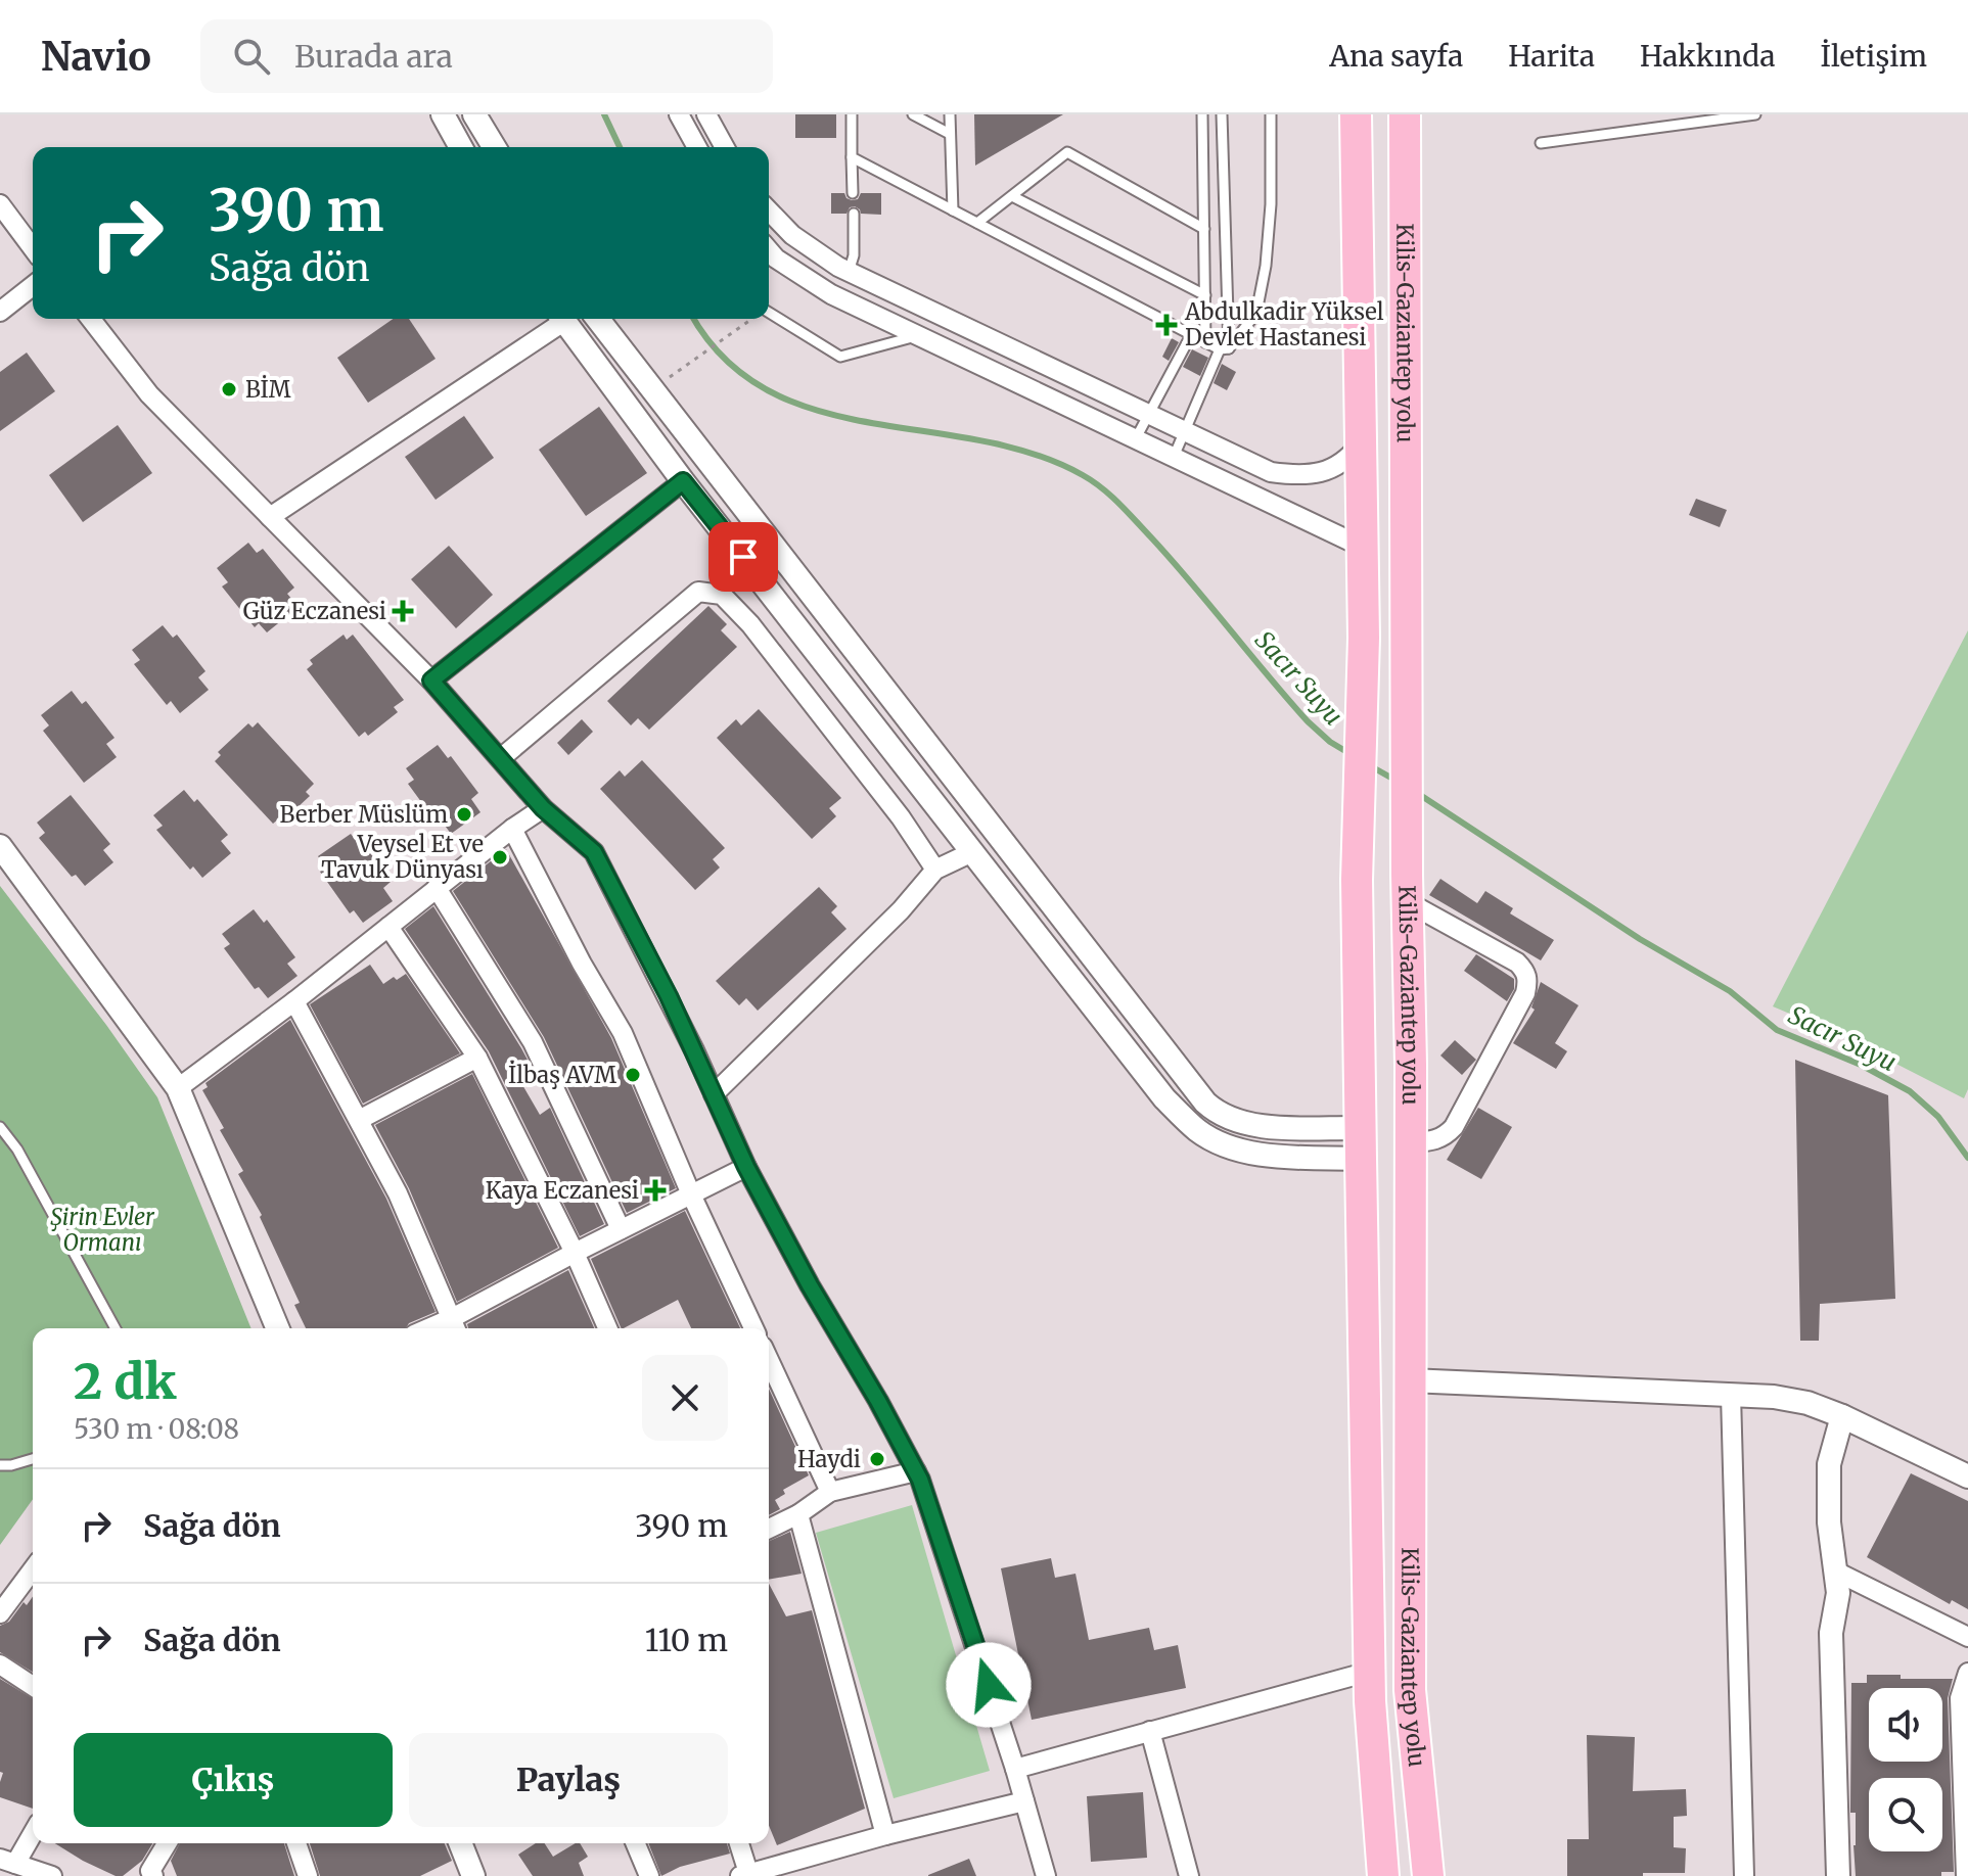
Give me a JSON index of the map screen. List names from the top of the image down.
{
  "streets": {
    "highway": ["Kilis-Gaziantep yolu"]
  },
  "water": ["Sacır Suyu"],
  "parks": ["Şirin Evler Ormanı"],
  "places": {
    "health": ["Abdulkadir Yüksel Devlet Hastanesi", "Güz Eczanesi", "Kaya Eczanesi"],
    "other": [
      "BİM",
      "Berber Müslüm",
      "Veysel Et ve Tavuk Dünyası",
      "İlbaş AVM",
      "Haydi"
    ]
  },
  "page": {
    "header": "Navio",
    "search": "Burada ara",
    "nav": [
      "Ana sayfa",
      "Harita",
      "Hakkında",
      "İletişim"
    ],
    "turn": ["390 m", "Sağa dön"],
    "heading": ["2 dk", "530 m · 08:08"],
    "list": [
      {
        "name": "Sağa dön",
        "value": "390 m"
      },
      {
        "name": "Sağa dön",
        "value": "110 m"
      }
    ],
    "buttons": ["Çıkış", "Paylaş"]
  }
}
